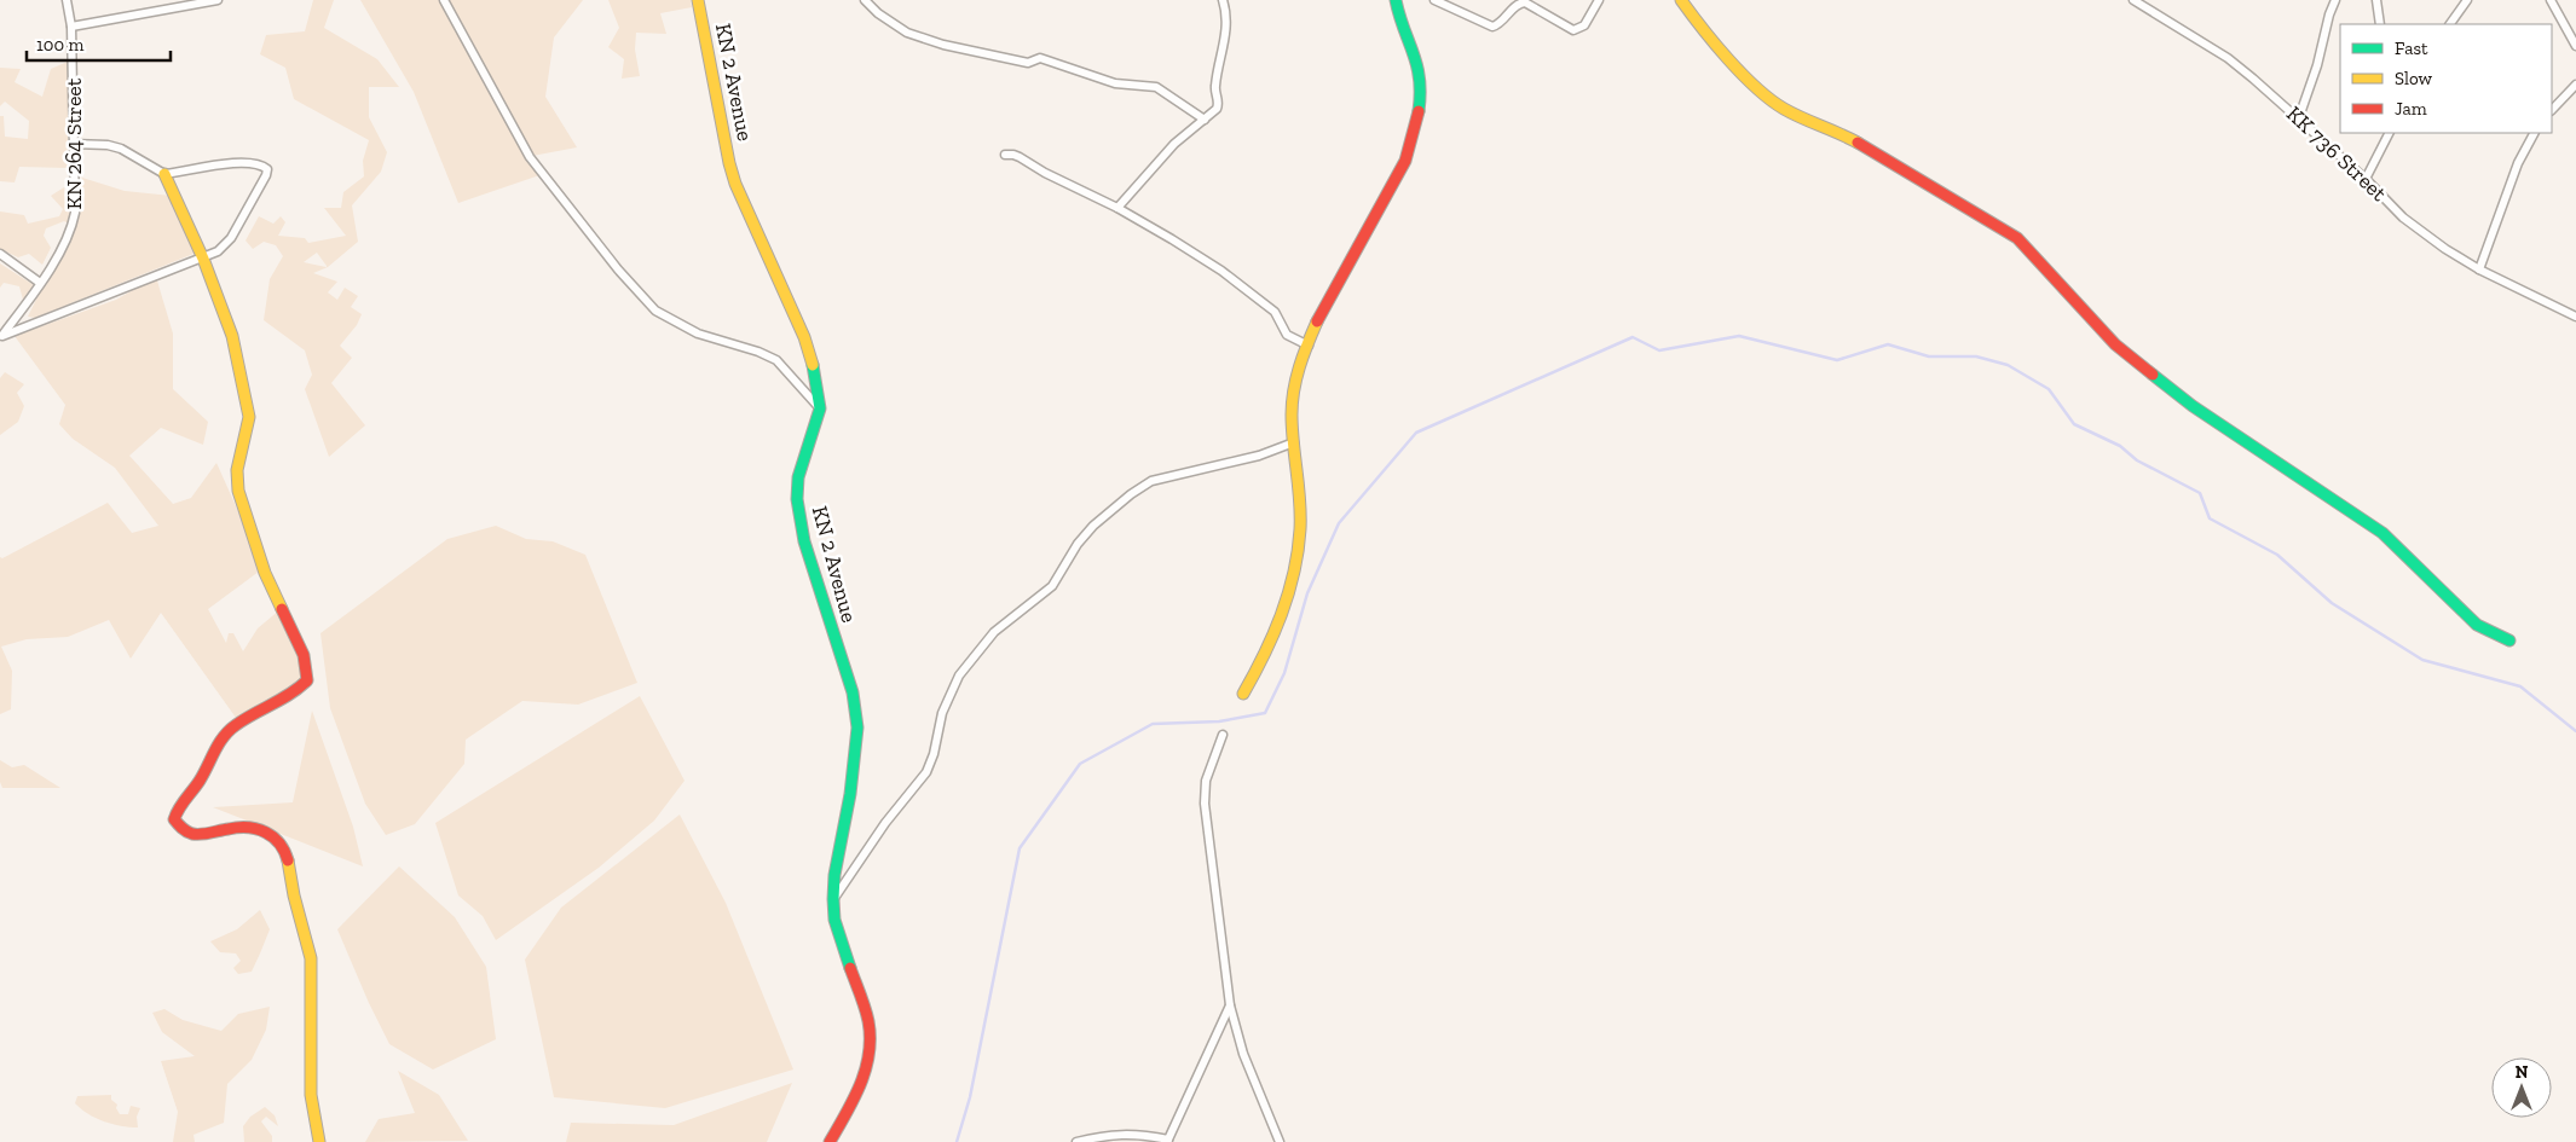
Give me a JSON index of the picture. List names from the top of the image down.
{
  "streets": {
    "street": ["KN 2 Avenue", "KN 264 Street", "KK 736 Street"]
  },
  "legend": ["Fast", "Slow", "Jam"],
  "scale_bar": "100 m",
  "north": "top"
}
